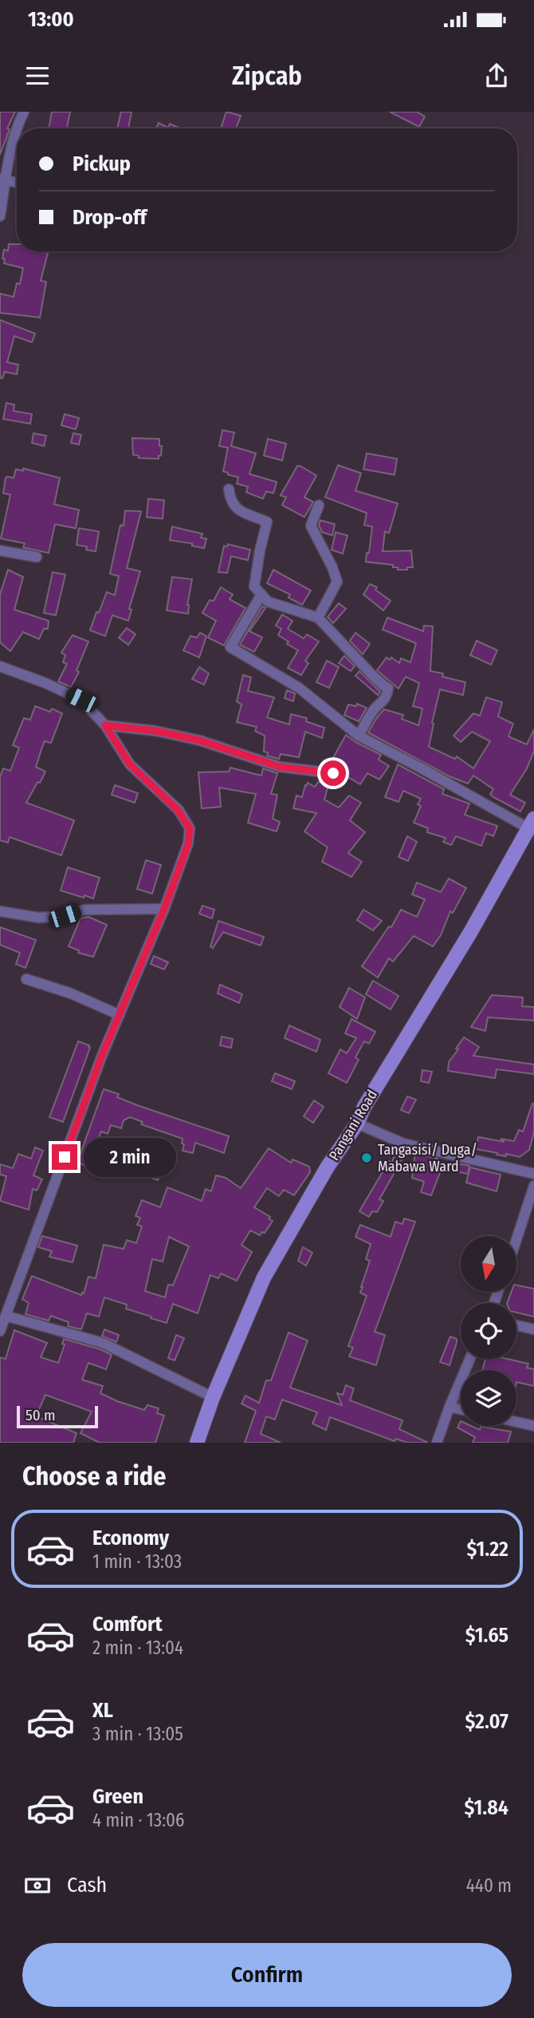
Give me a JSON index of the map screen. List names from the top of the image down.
{
  "streets": {
    "main road": ["Pangani Road"]
  },
  "places": ["Tangasisi/ Duga/ Mabawa Ward"],
  "scale_bar": "50 m",
  "north": "bottom",
  "page": {
    "status": "13:00",
    "header": "Zipcab",
    "banner": ["Pickup", "Drop-off"],
    "bubble": "2 min",
    "scale": "50 m",
    "heading": "Choose a ride",
    "list": [
      {
        "name": "Economy",
        "note": "1 min · 13:03",
        "value": "$1.22"
      },
      {
        "name": "Comfort",
        "note": "2 min · 13:04",
        "value": "$1.65"
      },
      {
        "name": "XL",
        "note": "3 min · 13:05",
        "value": "$2.07"
      },
      {
        "name": "Green",
        "note": "4 min · 13:06",
        "value": "$1.84"
      }
    ],
    "pay": ["Cash", "440 m"],
    "buttons": "Confirm"
  }
}
